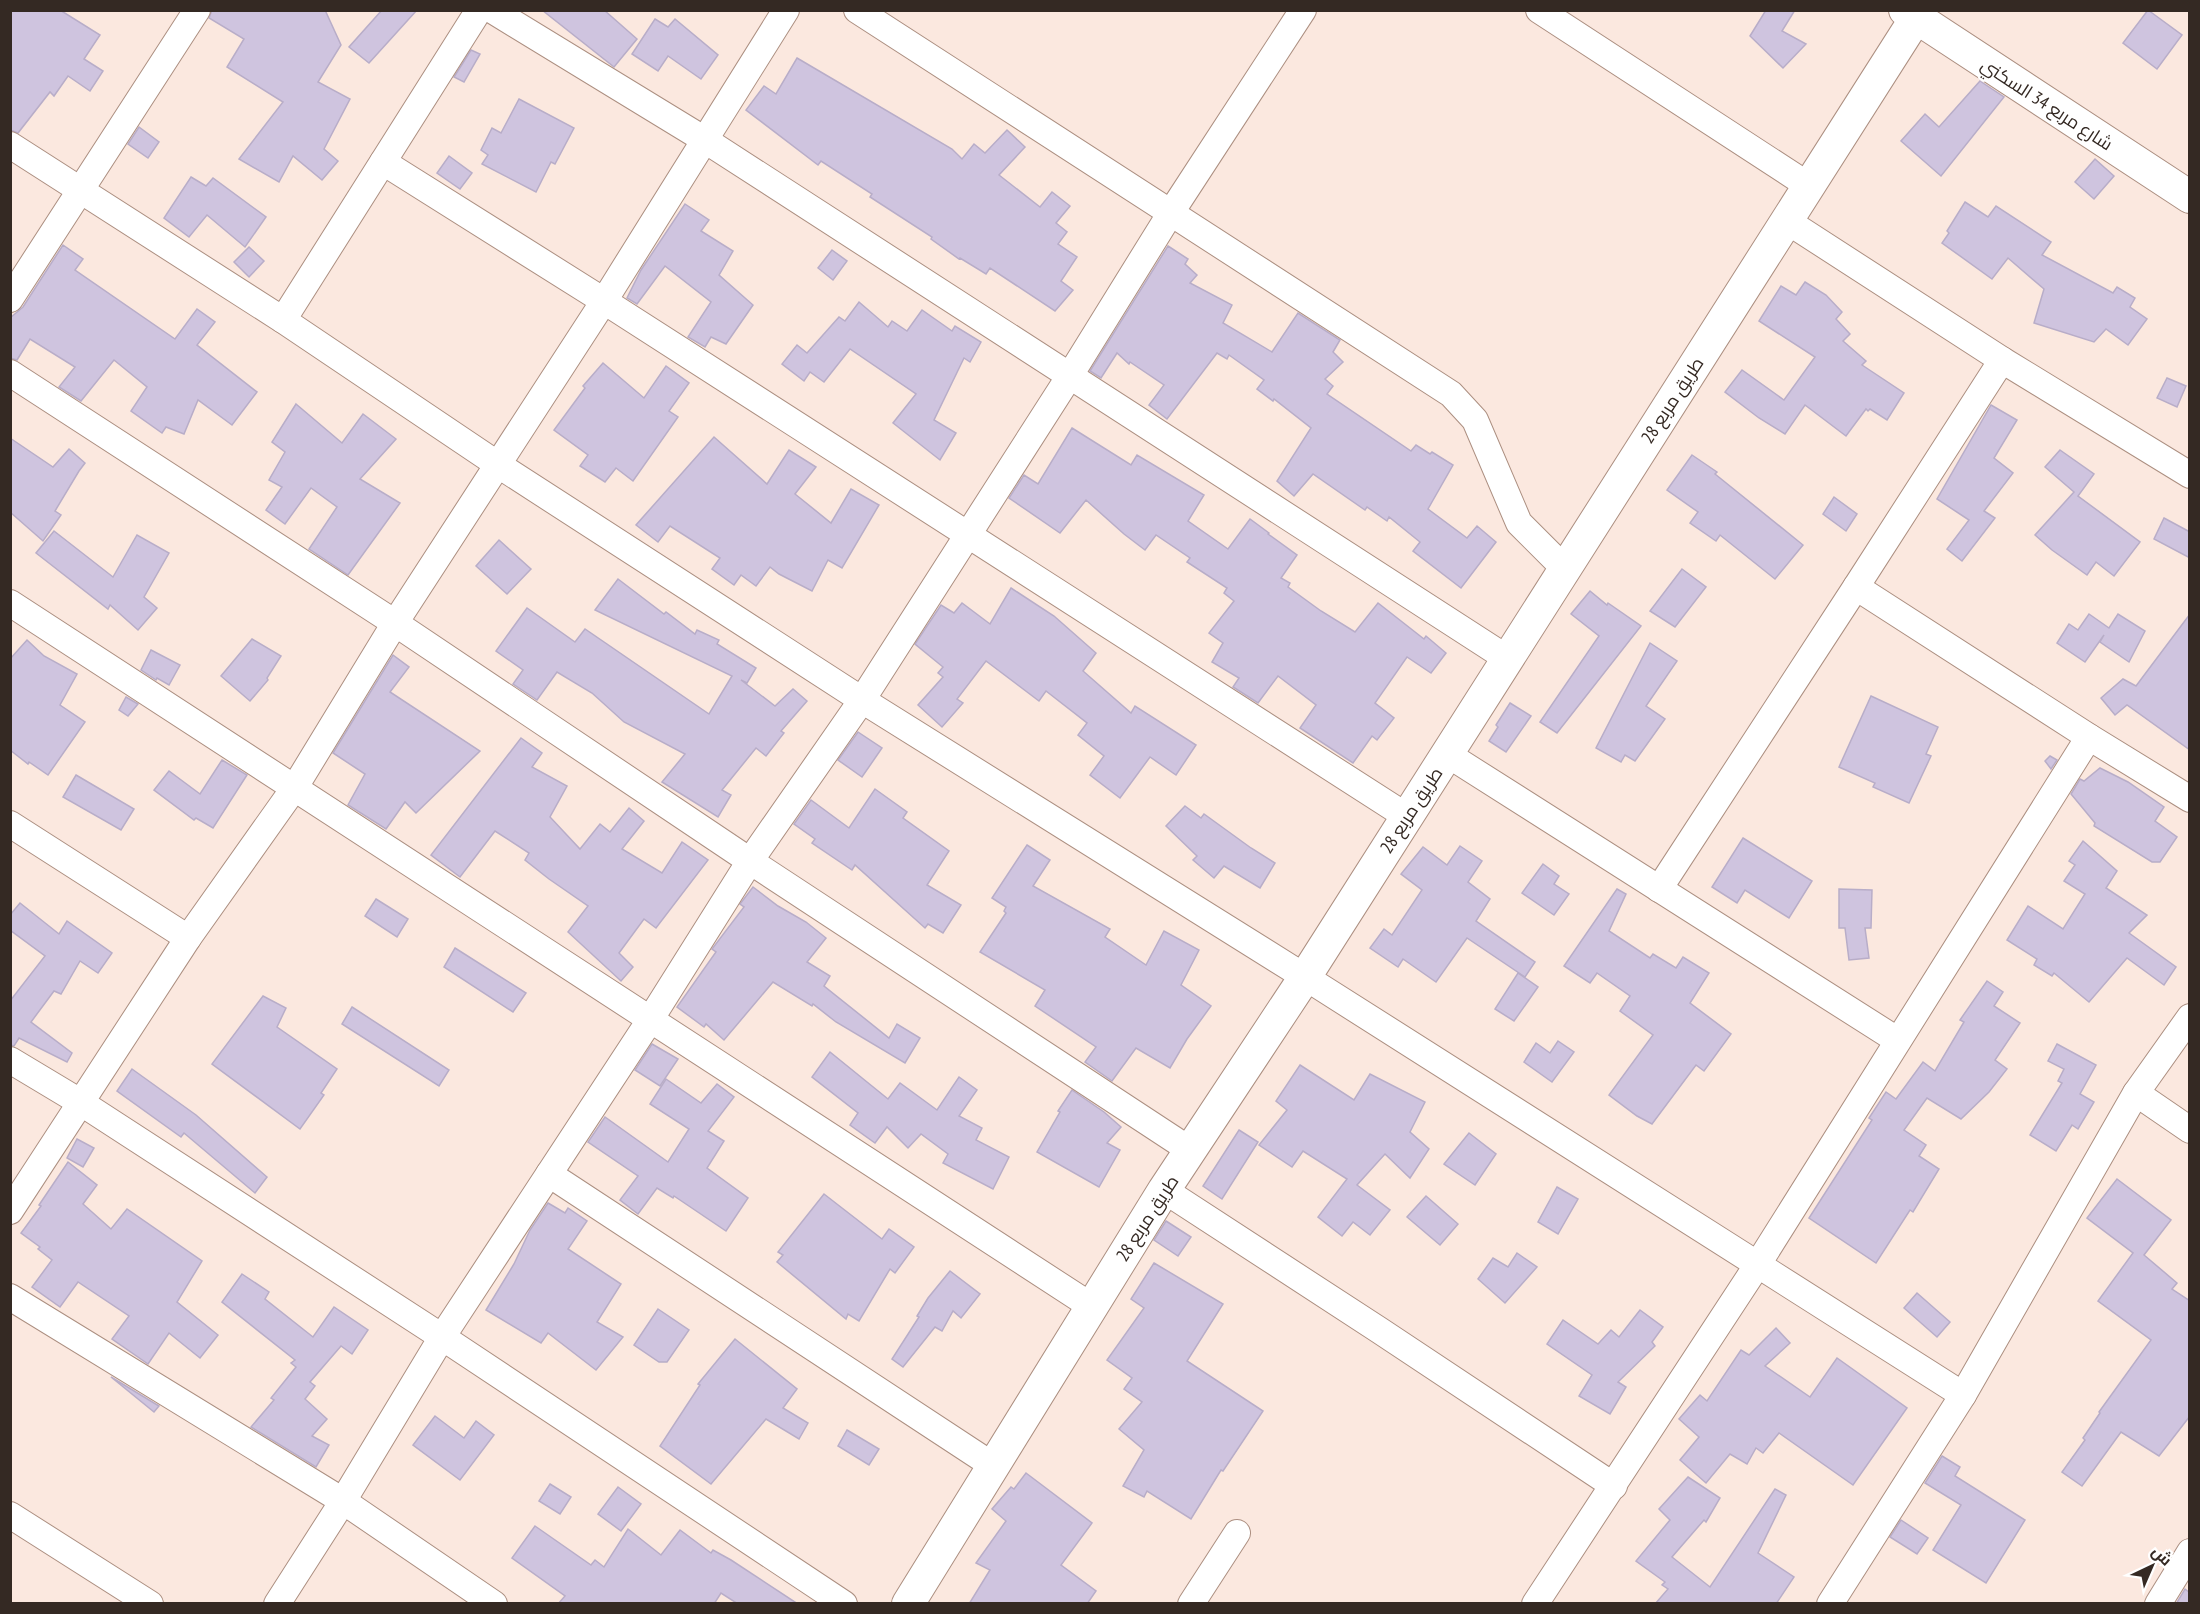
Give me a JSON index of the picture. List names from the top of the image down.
{
  "streets": {
    "street": ["شارع مربع 34 السكني", "طريق مربع 28"]
  },
  "crossings": [
    ["شارع مربع 34 السكني", "طريق مربع 28"]
  ],
  "north": "top right"
}
